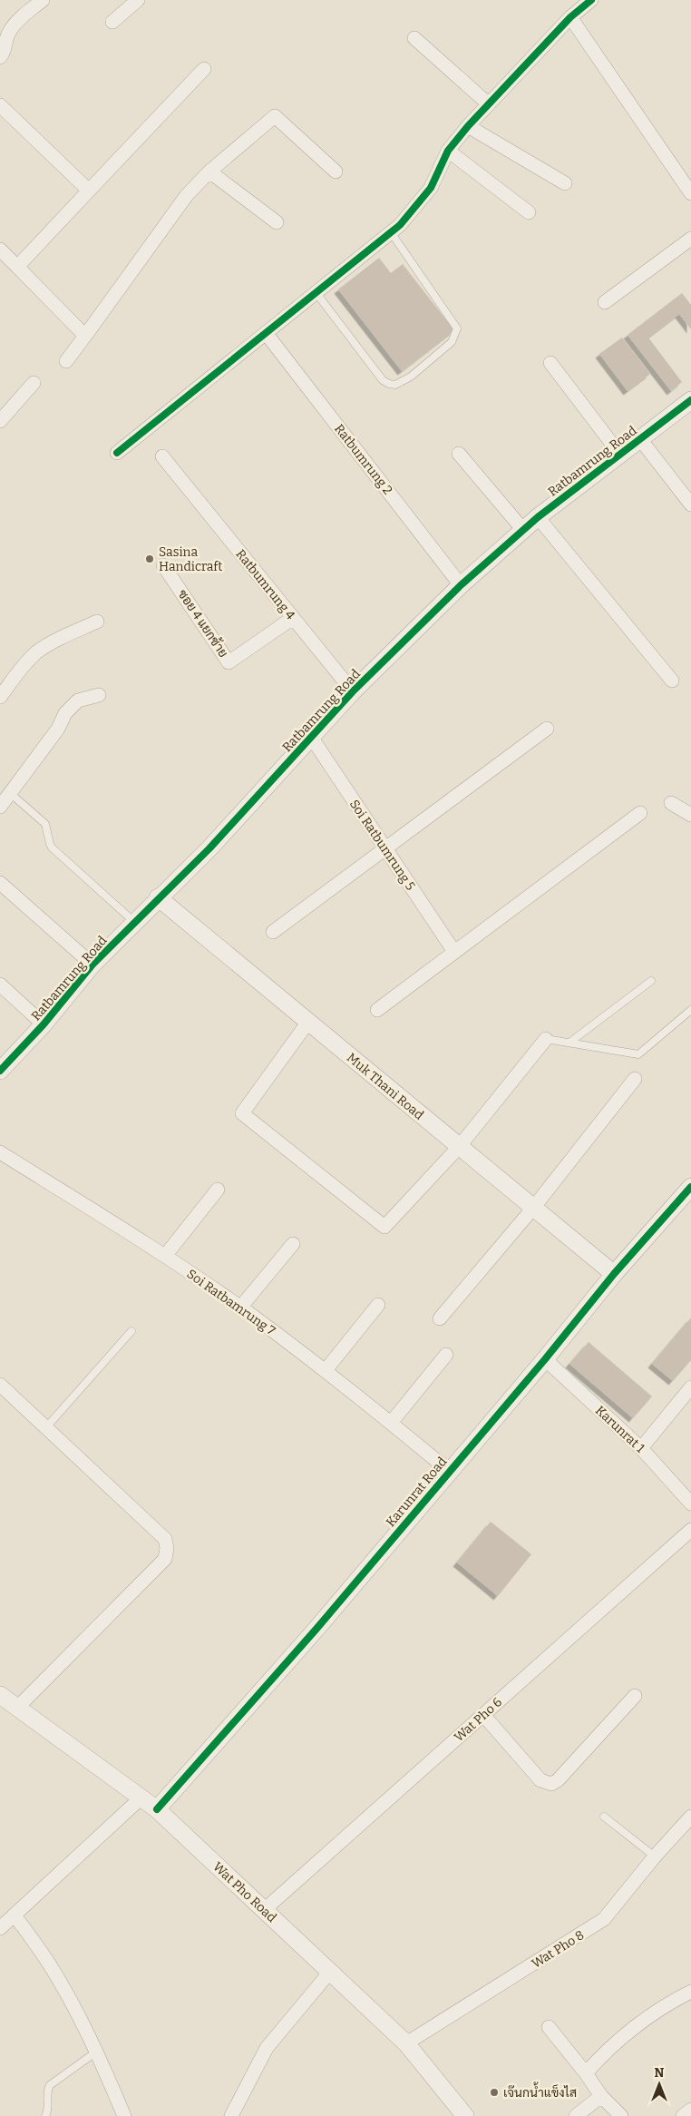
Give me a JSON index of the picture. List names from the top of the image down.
{
  "streets": {
    "street": [
      "Ratbumrung 2",
      "Ratbamrung Road",
      "Ratbumrung 4",
      "ซอย 4 แยกซ้าย",
      "Soi Ratbumrung 5",
      "Muk Thani Road",
      "Soi Ratbamrung 7",
      "Karunrat 1",
      "Karunrat Road",
      "Wat Pho 6",
      "Wat Pho Road",
      "Wat Pho 8"
    ]
  },
  "crossings": [
    ["Ratbumrung 2", "Ratbamrung Road"],
    ["Ratbamrung Road", "Ratbumrung 4"],
    ["Ratbamrung Road", "Soi Ratbumrung 5"],
    ["Ratbamrung Road", "Muk Thani Road"],
    ["Ratbumrung 4", "ซอย 4 แยกซ้าย"],
    ["Muk Thani Road", "Karunrat Road"],
    ["Soi Ratbamrung 7", "Karunrat Road"],
    ["Karunrat 1", "Karunrat Road"],
    ["Karunrat Road", "Wat Pho Road"],
    ["Wat Pho 6", "Wat Pho Road"],
    ["Wat Pho Road", "Wat Pho 8"]
  ],
  "places": ["Sasina Handicraft", "เจ๊นกน้ำแข็งไส"],
  "north": "top"
}
